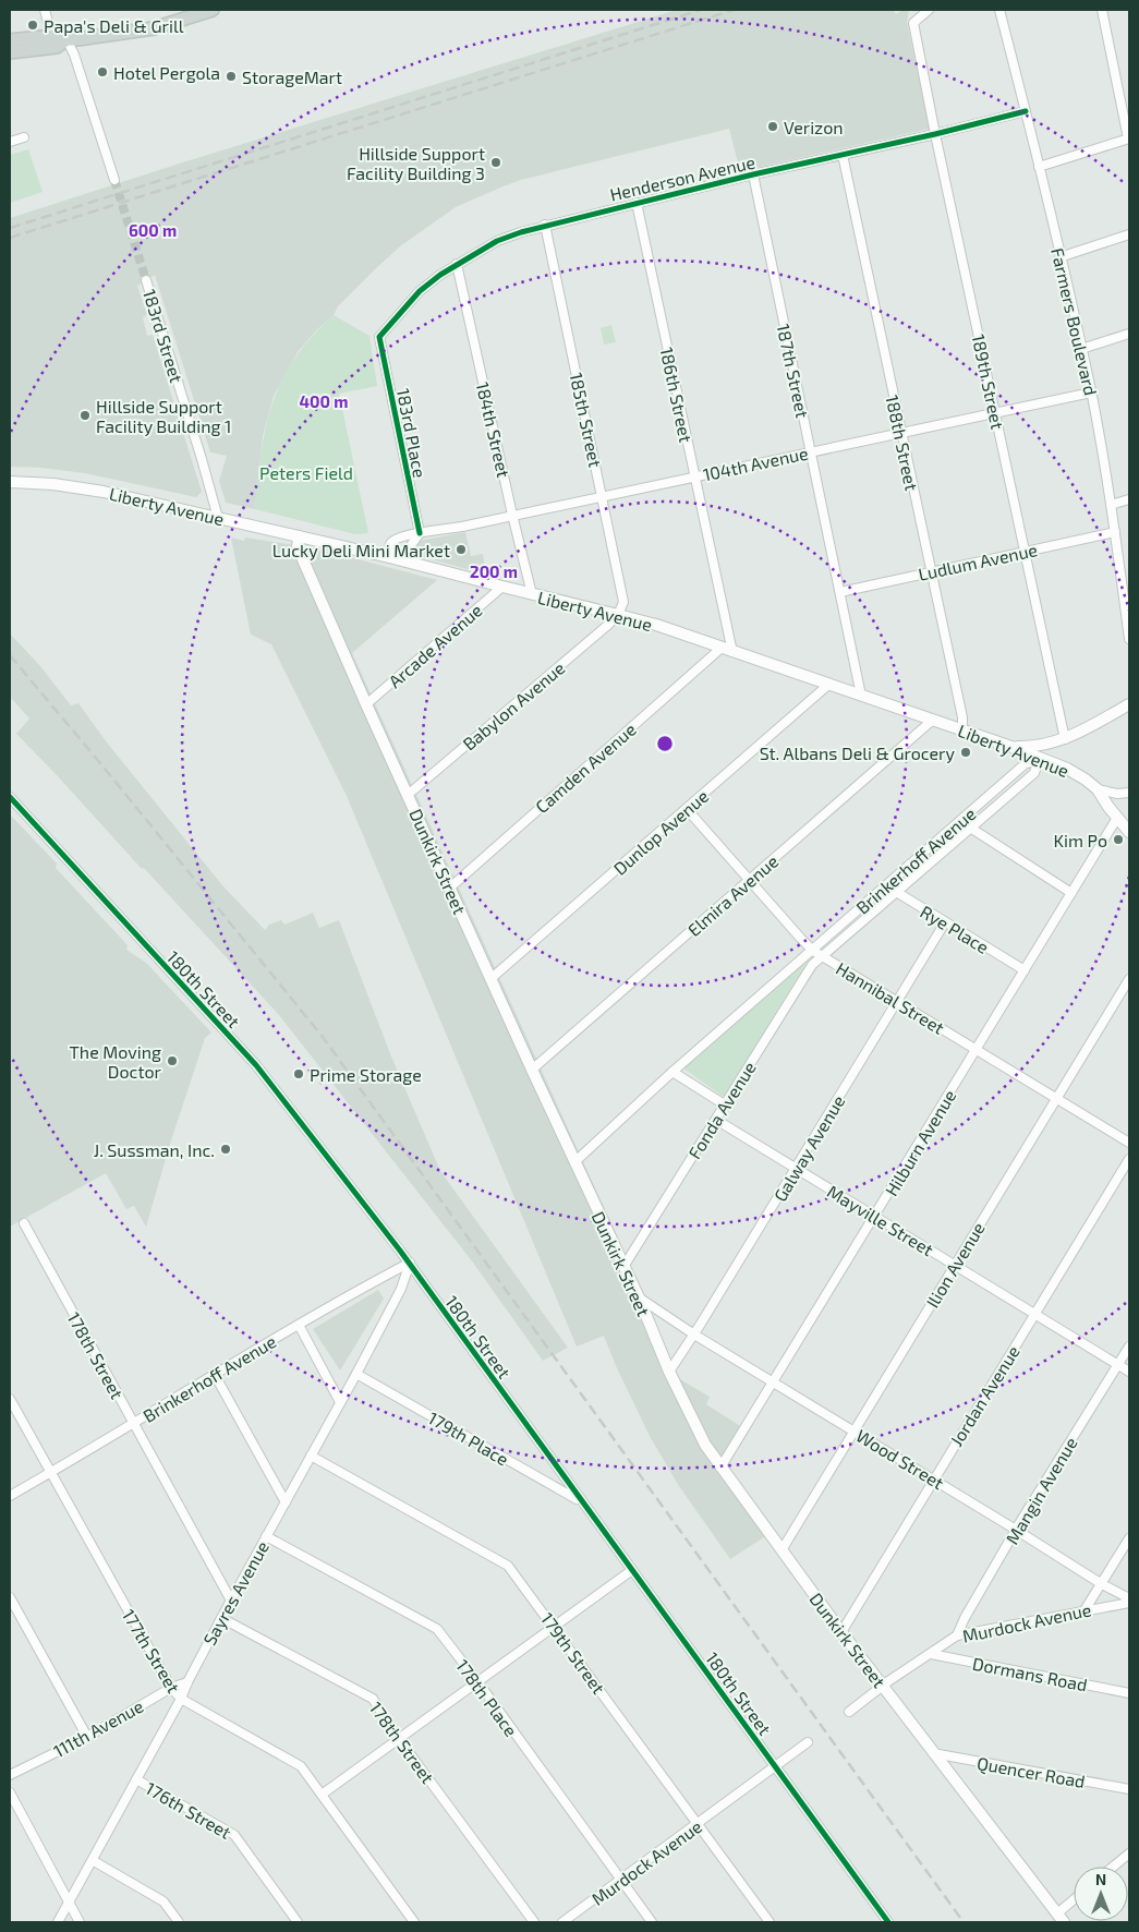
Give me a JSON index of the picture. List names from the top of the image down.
{
  "streets": {
    "main road": ["Liberty Avenue", "Dunkirk Street"],
    "street": [
      "Henderson Avenue",
      "Farmers Boulevard",
      "183rd Street",
      "187th Street",
      "189th Street",
      "186th Street",
      "185th Street",
      "184th Street",
      "183rd Place",
      "188th Street",
      "104th Avenue",
      "Ludlum Avenue",
      "Arcade Avenue",
      "Babylon Avenue",
      "Camden Avenue",
      "Dunlop Avenue",
      "Brinkerhoff Avenue",
      "Elmira Avenue",
      "Rye Place",
      "180th Street",
      "Hannibal Street",
      "Fonda Avenue",
      "Hilburn Avenue",
      "Galway Avenue",
      "Mayville Street",
      "Ilion Avenue",
      "178th Street",
      "Jordan Avenue",
      "179th Place",
      "Wood Street",
      "Mangin Avenue",
      "Sayres Avenue",
      "Murdock Avenue",
      "177th Street",
      "179th Street",
      "Dormans Road",
      "178th Place",
      "111th Avenue",
      "Quencer Road",
      "176th Street"
    ]
  },
  "crossings": [
    ["Henderson Avenue", "Farmers Boulevard"],
    ["Henderson Avenue", "187th Street"],
    ["Henderson Avenue", "189th Street"],
    ["Henderson Avenue", "186th Street"],
    ["Henderson Avenue", "185th Street"],
    ["Henderson Avenue", "184th Street"],
    ["Henderson Avenue", "183rd Place"],
    ["Henderson Avenue", "188th Street"],
    ["Farmers Boulevard", "104th Avenue"],
    ["Farmers Boulevard", "Ludlum Avenue"],
    ["183rd Street", "Liberty Avenue"],
    ["187th Street", "104th Avenue"],
    ["187th Street", "Liberty Avenue"],
    ["187th Street", "Ludlum Avenue"],
    ["189th Street", "104th Avenue"],
    ["189th Street", "Ludlum Avenue"],
    ["186th Street", "104th Avenue"],
    ["186th Street", "Liberty Avenue"],
    ["186th Street", "Camden Avenue"],
    ["185th Street", "104th Avenue"],
    ["185th Street", "Liberty Avenue"],
    ["185th Street", "Babylon Avenue"],
    ["184th Street", "104th Avenue"],
    ["184th Street", "Liberty Avenue"],
    ["183rd Place", "104th Avenue"],
    ["188th Street", "104th Avenue"],
    ["188th Street", "Liberty Avenue"],
    ["188th Street", "Ludlum Avenue"],
    ["104th Avenue", "Liberty Avenue"],
    ["Liberty Avenue", "Arcade Avenue"],
    ["Liberty Avenue", "Babylon Avenue"],
    ["Liberty Avenue", "Camden Avenue"],
    ["Liberty Avenue", "Dunlop Avenue"],
    ["Liberty Avenue", "Brinkerhoff Avenue"],
    ["Liberty Avenue", "Dunkirk Street"],
    ["Liberty Avenue", "Elmira Avenue"],
    ["Liberty Avenue", "Hilburn Avenue"],
    ["Arcade Avenue", "Dunkirk Street"],
    ["Babylon Avenue", "Dunkirk Street"],
    ["Camden Avenue", "Dunkirk Street"],
    ["Dunlop Avenue", "Dunkirk Street"],
    ["Dunlop Avenue", "Hannibal Street"],
    ["Brinkerhoff Avenue", "Dunkirk Street"],
    ["Brinkerhoff Avenue", "Rye Place"],
    ["Brinkerhoff Avenue", "180th Street"],
    ["Brinkerhoff Avenue", "Hannibal Street"],
    ["Brinkerhoff Avenue", "Fonda Avenue"],
    ["Brinkerhoff Avenue", "178th Street"],
    ["Brinkerhoff Avenue", "Sayres Avenue"],
    ["Brinkerhoff Avenue", "177th Street"],
    ["Dunkirk Street", "Elmira Avenue"],
    ["Dunkirk Street", "Fonda Avenue"],
    ["Dunkirk Street", "Hilburn Avenue"],
    ["Dunkirk Street", "Galway Avenue"],
    ["Dunkirk Street", "Ilion Avenue"],
    ["Dunkirk Street", "Jordan Avenue"],
    ["Dunkirk Street", "Wood Street"],
    ["Dunkirk Street", "Murdock Avenue"],
    ["Dunkirk Street", "Quencer Road"],
    ["Elmira Avenue", "Hannibal Street"],
    ["Rye Place", "Hilburn Avenue"],
    ["Rye Place", "Galway Avenue"],
    ["180th Street", "179th Place"],
    ["180th Street", "Sayres Avenue"],
    ["180th Street", "Murdock Avenue"],
    ["Hannibal Street", "Fonda Avenue"],
    ["Hannibal Street", "Hilburn Avenue"],
    ["Hannibal Street", "Galway Avenue"],
    ["Hannibal Street", "Ilion Avenue"],
    ["Fonda Avenue", "Mayville Street"],
    ["Hilburn Avenue", "Mayville Street"],
    ["Hilburn Avenue", "Wood Street"],
    ["Galway Avenue", "Mayville Street"],
    ["Galway Avenue", "Wood Street"],
    ["Mayville Street", "Ilion Avenue"],
    ["Mayville Street", "Jordan Avenue"],
    ["Mayville Street", "Mangin Avenue"],
    ["Ilion Avenue", "Wood Street"],
    ["178th Street", "Sayres Avenue"],
    ["Jordan Avenue", "Wood Street"],
    ["179th Place", "Sayres Avenue"],
    ["Wood Street", "Mangin Avenue"],
    ["Mangin Avenue", "Murdock Avenue"],
    ["Sayres Avenue", "177th Street"],
    ["Sayres Avenue", "179th Street"],
    ["Sayres Avenue", "178th Place"],
    ["Sayres Avenue", "111th Avenue"],
    ["Sayres Avenue", "176th Street"],
    ["Murdock Avenue", "179th Street"],
    ["Murdock Avenue", "Dormans Road"],
    ["Murdock Avenue", "178th Place"],
    ["177th Street", "111th Avenue"]
  ],
  "parks": ["Peters Field"],
  "places": [
    "Papa's Deli & Grill",
    "Hotel Pergola",
    "StorageMart",
    "Verizon",
    "Hillside Support Facility Building 3",
    "Hillside Support Facility Building 1",
    "Lucky Deli Mini Market",
    "St. Albans Deli & Grocery",
    "Kim Po",
    "The Moving Doctor",
    "Prime Storage",
    "J. Sussman, Inc."
  ],
  "north": "top",
  "rings": ["600 m", "400 m", "200 m"]
}
